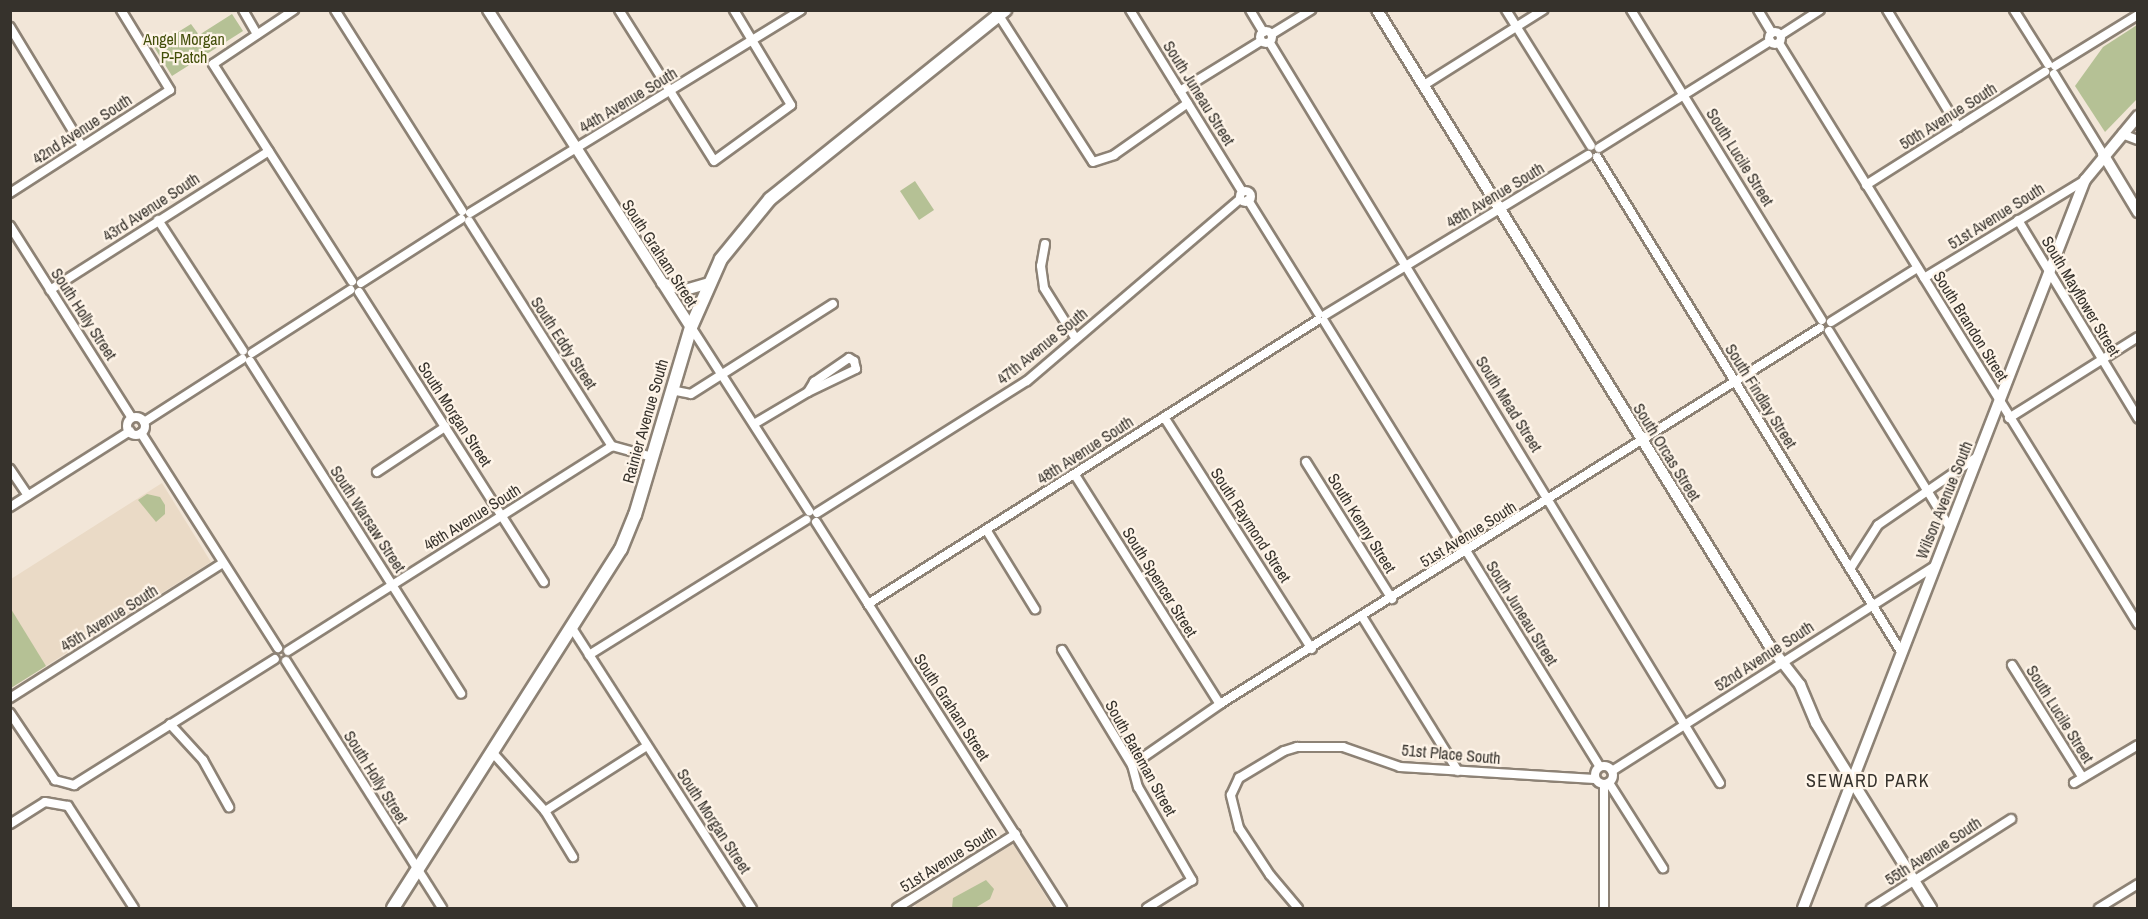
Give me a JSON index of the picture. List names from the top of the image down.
{
  "streets": {
    "main road": ["Rainier Avenue South"],
    "street": [
      "South Juneau Street",
      "44th Avenue South",
      "50th Avenue South",
      "42nd Avenue South",
      "South Lucile Street",
      "48th Avenue South",
      "43rd Avenue South",
      "51st Avenue South",
      "South Graham Street",
      "South Mayflower Street",
      "South Holly Street",
      "South Brandon Street",
      "South Eddy Street",
      "47th Avenue South",
      "South Findlay Street",
      "South Mead Street",
      "South Morgan Street",
      "South Orcas Street",
      "Wilson Avenue South",
      "46th Avenue South",
      "South Warsaw Street",
      "South Kenny Street",
      "South Raymond Street",
      "South Spencer Street",
      "45th Avenue South",
      "52nd Avenue South",
      "51st Place South",
      "South Bateman Street",
      "55th Avenue South"
    ]
  },
  "crossings": [
    ["South Juneau Street", "48th Avenue South"],
    ["South Juneau Street", "51st Avenue South"],
    ["South Juneau Street", "47th Avenue South"],
    ["44th Avenue South", "South Graham Street"],
    ["44th Avenue South", "South Eddy Street"],
    ["44th Avenue South", "South Morgan Street"],
    ["44th Avenue South", "South Warsaw Street"],
    ["50th Avenue South", "South Brandon Street"],
    ["South Lucile Street", "48th Avenue South"],
    ["South Lucile Street", "51st Avenue South"],
    ["South Lucile Street", "Wilson Avenue South"],
    ["48th Avenue South", "South Graham Street"],
    ["48th Avenue South", "South Brandon Street"],
    ["48th Avenue South", "South Findlay Street"],
    ["48th Avenue South", "South Mead Street"],
    ["48th Avenue South", "South Orcas Street"],
    ["48th Avenue South", "South Raymond Street"],
    ["48th Avenue South", "South Spencer Street"],
    ["43rd Avenue South", "South Holly Street"],
    ["43rd Avenue South", "South Morgan Street"],
    ["43rd Avenue South", "South Warsaw Street"],
    ["51st Avenue South", "South Graham Street"],
    ["51st Avenue South", "South Mayflower Street"],
    ["51st Avenue South", "South Brandon Street"],
    ["51st Avenue South", "South Findlay Street"],
    ["51st Avenue South", "South Mead Street"],
    ["51st Avenue South", "South Orcas Street"],
    ["51st Avenue South", "Wilson Avenue South"],
    ["51st Avenue South", "South Kenny Street"],
    ["51st Avenue South", "South Raymond Street"],
    ["51st Avenue South", "South Spencer Street"],
    ["51st Avenue South", "South Bateman Street"],
    ["South Graham Street", "47th Avenue South"],
    ["South Graham Street", "Rainier Avenue South"],
    ["South Mayflower Street", "Wilson Avenue South"],
    ["South Holly Street", "Rainier Avenue South"],
    ["South Brandon Street", "Wilson Avenue South"],
    ["South Eddy Street", "46th Avenue South"],
    ["47th Avenue South", "South Morgan Street"],
    ["South Findlay Street", "Wilson Avenue South"],
    ["South Findlay Street", "52nd Avenue South"],
    ["South Mead Street", "52nd Avenue South"],
    ["South Morgan Street", "Rainier Avenue South"],
    ["South Morgan Street", "46th Avenue South"],
    ["South Orcas Street", "Wilson Avenue South"],
    ["South Orcas Street", "52nd Avenue South"],
    ["South Orcas Street", "55th Avenue South"],
    ["Wilson Avenue South", "52nd Avenue South"],
    ["46th Avenue South", "South Warsaw Street"]
  ],
  "districts": ["SEWARD PARK"],
  "parks": ["Angel Morgan P-Patch"]
}
